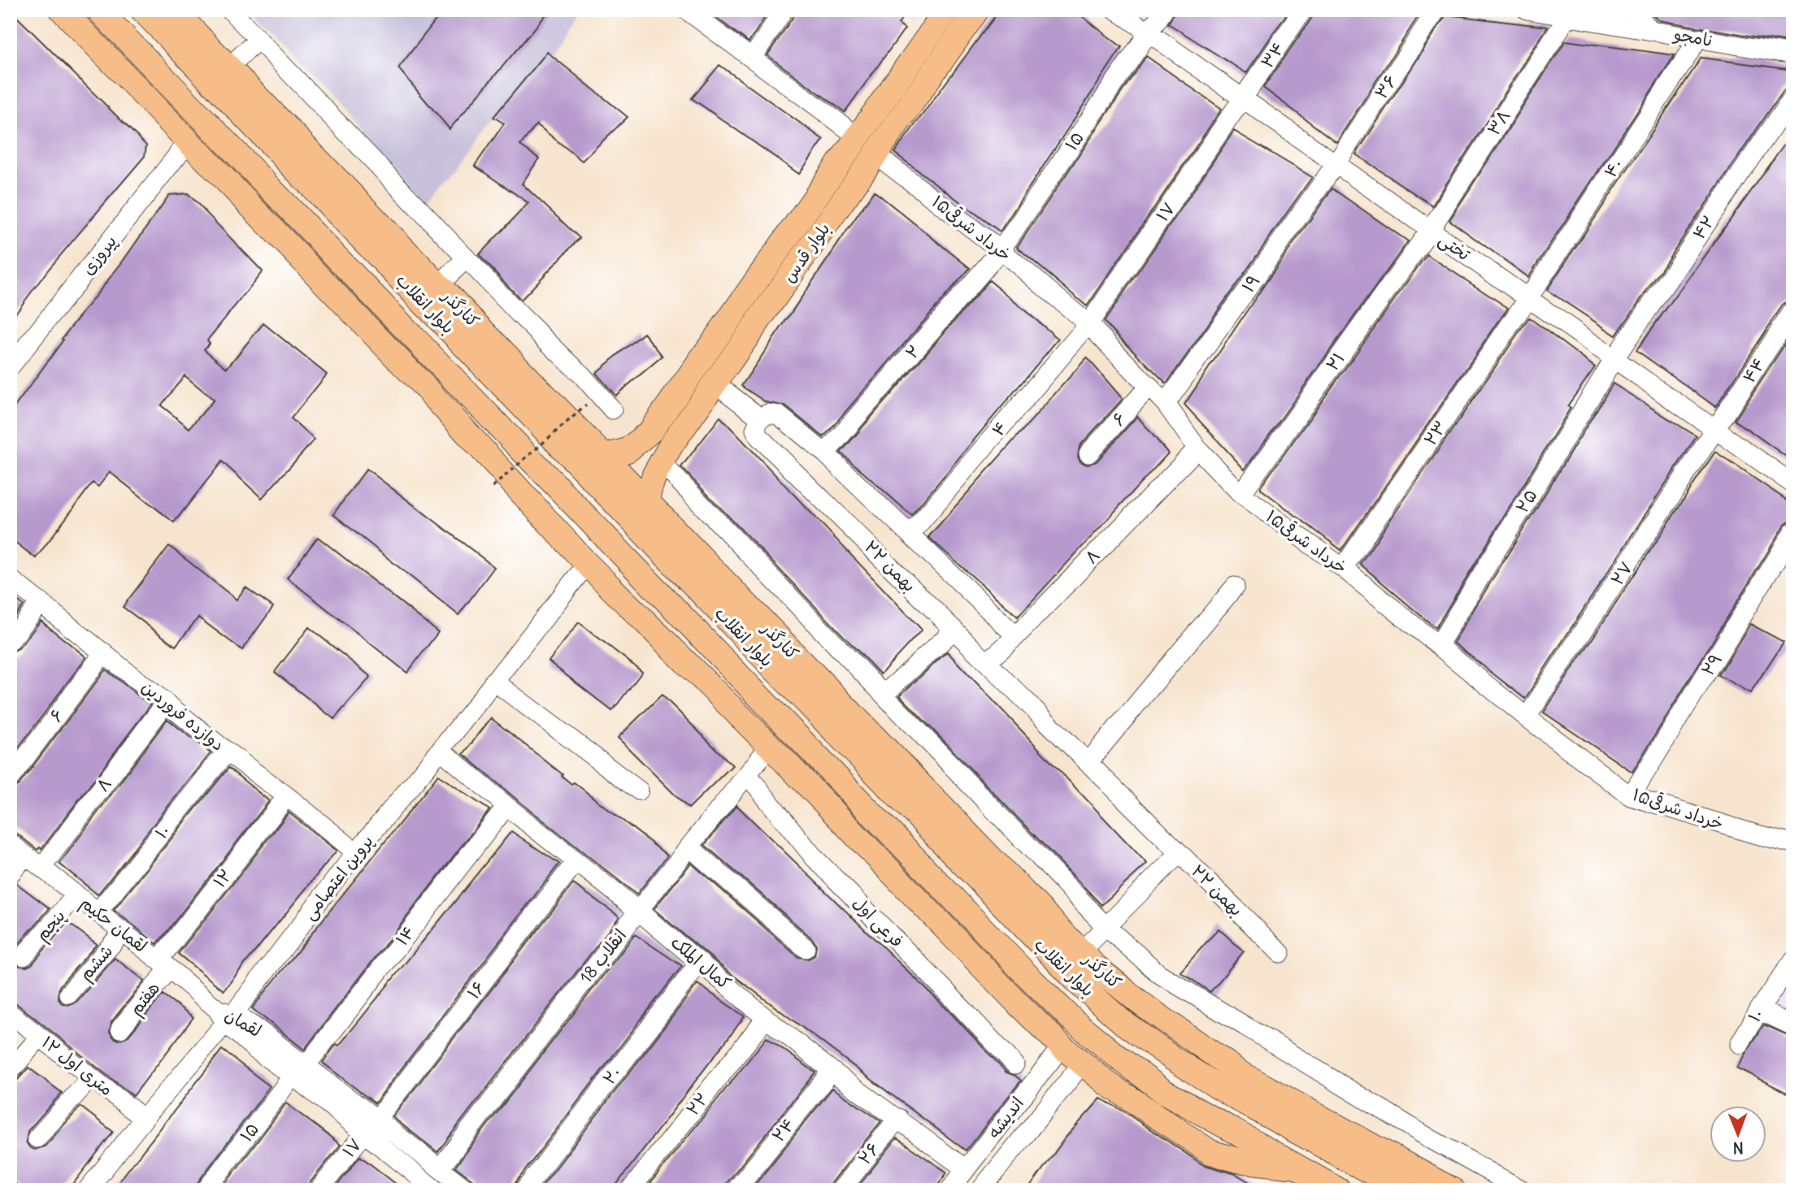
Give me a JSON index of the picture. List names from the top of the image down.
{
  "streets": {
    "main road": ["بلوار قدس", "بلوار انقلاب", "کنارگذر"],
    "street": [
      "نامجو",
      "۳۴",
      "۳۶",
      "۳۸",
      "۱۵",
      "۴۰",
      "۱۷",
      "۴۲",
      "۱۵خرداد شرقی",
      "تختی",
      "پیروزی",
      "۱۹",
      "۲",
      "۲۱",
      "۴۴",
      "۶",
      "۴",
      "۲۳",
      "۲۵",
      "۸",
      "۲۲ بهمن",
      "۲۷",
      "۲۹",
      "دوازده فروردین",
      "۱۰",
      "پروین اعتصامی",
      "۱۲",
      "فرعی اول",
      "لقمان حکیم",
      "پنجم",
      "۱۴",
      "انقلاب 18",
      "ششم",
      "کمال الملک",
      "۱۶",
      "هفتم",
      "لقمان",
      "۱۲ متری اول",
      "۲۰",
      "۲۲",
      "اندیشه",
      "۲۴",
      "۲۶"
    ]
  },
  "crossings": [
    ["نامجو", "۳۸"],
    ["نامجو", "۴۰"],
    ["۳۴", "۱۷"],
    ["۳۴", "تختی"],
    ["۳۶", "تختی"],
    ["۳۶", "۱۹"],
    ["۳۸", "تختی"],
    ["۳۸", "۲۱"],
    ["۱۵", "۱۵خرداد شرقی"],
    ["۱۵", "تختی"],
    ["۱۵", "۲"],
    ["۱۵", "۱۴"],
    ["۱۵", "لقمان"],
    ["۴۰", "تختی"],
    ["۴۰", "۲۳"],
    ["۱۷", "۱۵خرداد شرقی"],
    ["۱۷", "تختی"],
    ["۱۷", "۴"],
    ["۱۷", "لقمان"],
    ["۴۲", "تختی"],
    ["۴۲", "۲۵"],
    ["۱۵خرداد شرقی", "بلوار قدس"],
    ["۱۵خرداد شرقی", "۱۹"],
    ["۱۵خرداد شرقی", "۲"],
    ["۱۵خرداد شرقی", "۲۱"],
    ["۱۵خرداد شرقی", "۶"],
    ["۱۵خرداد شرقی", "۴"],
    ["۱۵خرداد شرقی", "۲۳"],
    ["۱۵خرداد شرقی", "۲۵"],
    ["۱۵خرداد شرقی", "۸"],
    ["۱۵خرداد شرقی", "۲۷"],
    ["۱۵خرداد شرقی", "۲۹"],
    ["تختی", "۱۹"],
    ["تختی", "۲۱"],
    ["تختی", "۴۴"],
    ["تختی", "۲۳"],
    ["تختی", "۲۵"],
    ["تختی", "۲۷"],
    ["بلوار قدس", "کنارگذر"],
    ["بلوار انقلاب", "کنارگذر"],
    ["۴۴", "۲۷"],
    ["۶", "دوازده فروردین"],
    ["۸", "۲۲ بهمن"],
    ["۸", "دوازده فروردین"],
    ["۸", "لقمان حکیم"],
    ["دوازده فروردین", "۱۰"],
    ["دوازده فروردین", "پروین اعتصامی"],
    ["دوازده فروردین", "۱۲"],
    ["۱۰", "لقمان حکیم"],
    ["پروین اعتصامی", "لقمان حکیم"],
    ["پروین اعتصامی", "کمال الملک"],
    ["پروین اعتصامی", "لقمان"],
    ["پروین اعتصامی", "۱۲ متری اول"],
    ["۱۲", "لقمان حکیم"],
    ["۱۲", "هفتم"],
    ["فرعی اول", "انقلاب 18"],
    ["لقمان حکیم", "پنجم"],
    ["لقمان حکیم", "ششم"],
    ["لقمان حکیم", "هفتم"],
    ["لقمان حکیم", "لقمان"],
    ["۱۴", "کمال الملک"],
    ["۱۴", "لقمان"],
    ["انقلاب 18", "کمال الملک"],
    ["انقلاب 18", "لقمان"],
    ["کمال الملک", "۱۶"],
    ["کمال الملک", "۲۰"],
    ["کمال الملک", "۲۲"],
    ["کمال الملک", "اندیشه"],
    ["کمال الملک", "۲۴"],
    ["کمال الملک", "۲۶"],
    ["۱۶", "لقمان"]
  ],
  "north": "bottom"
}
